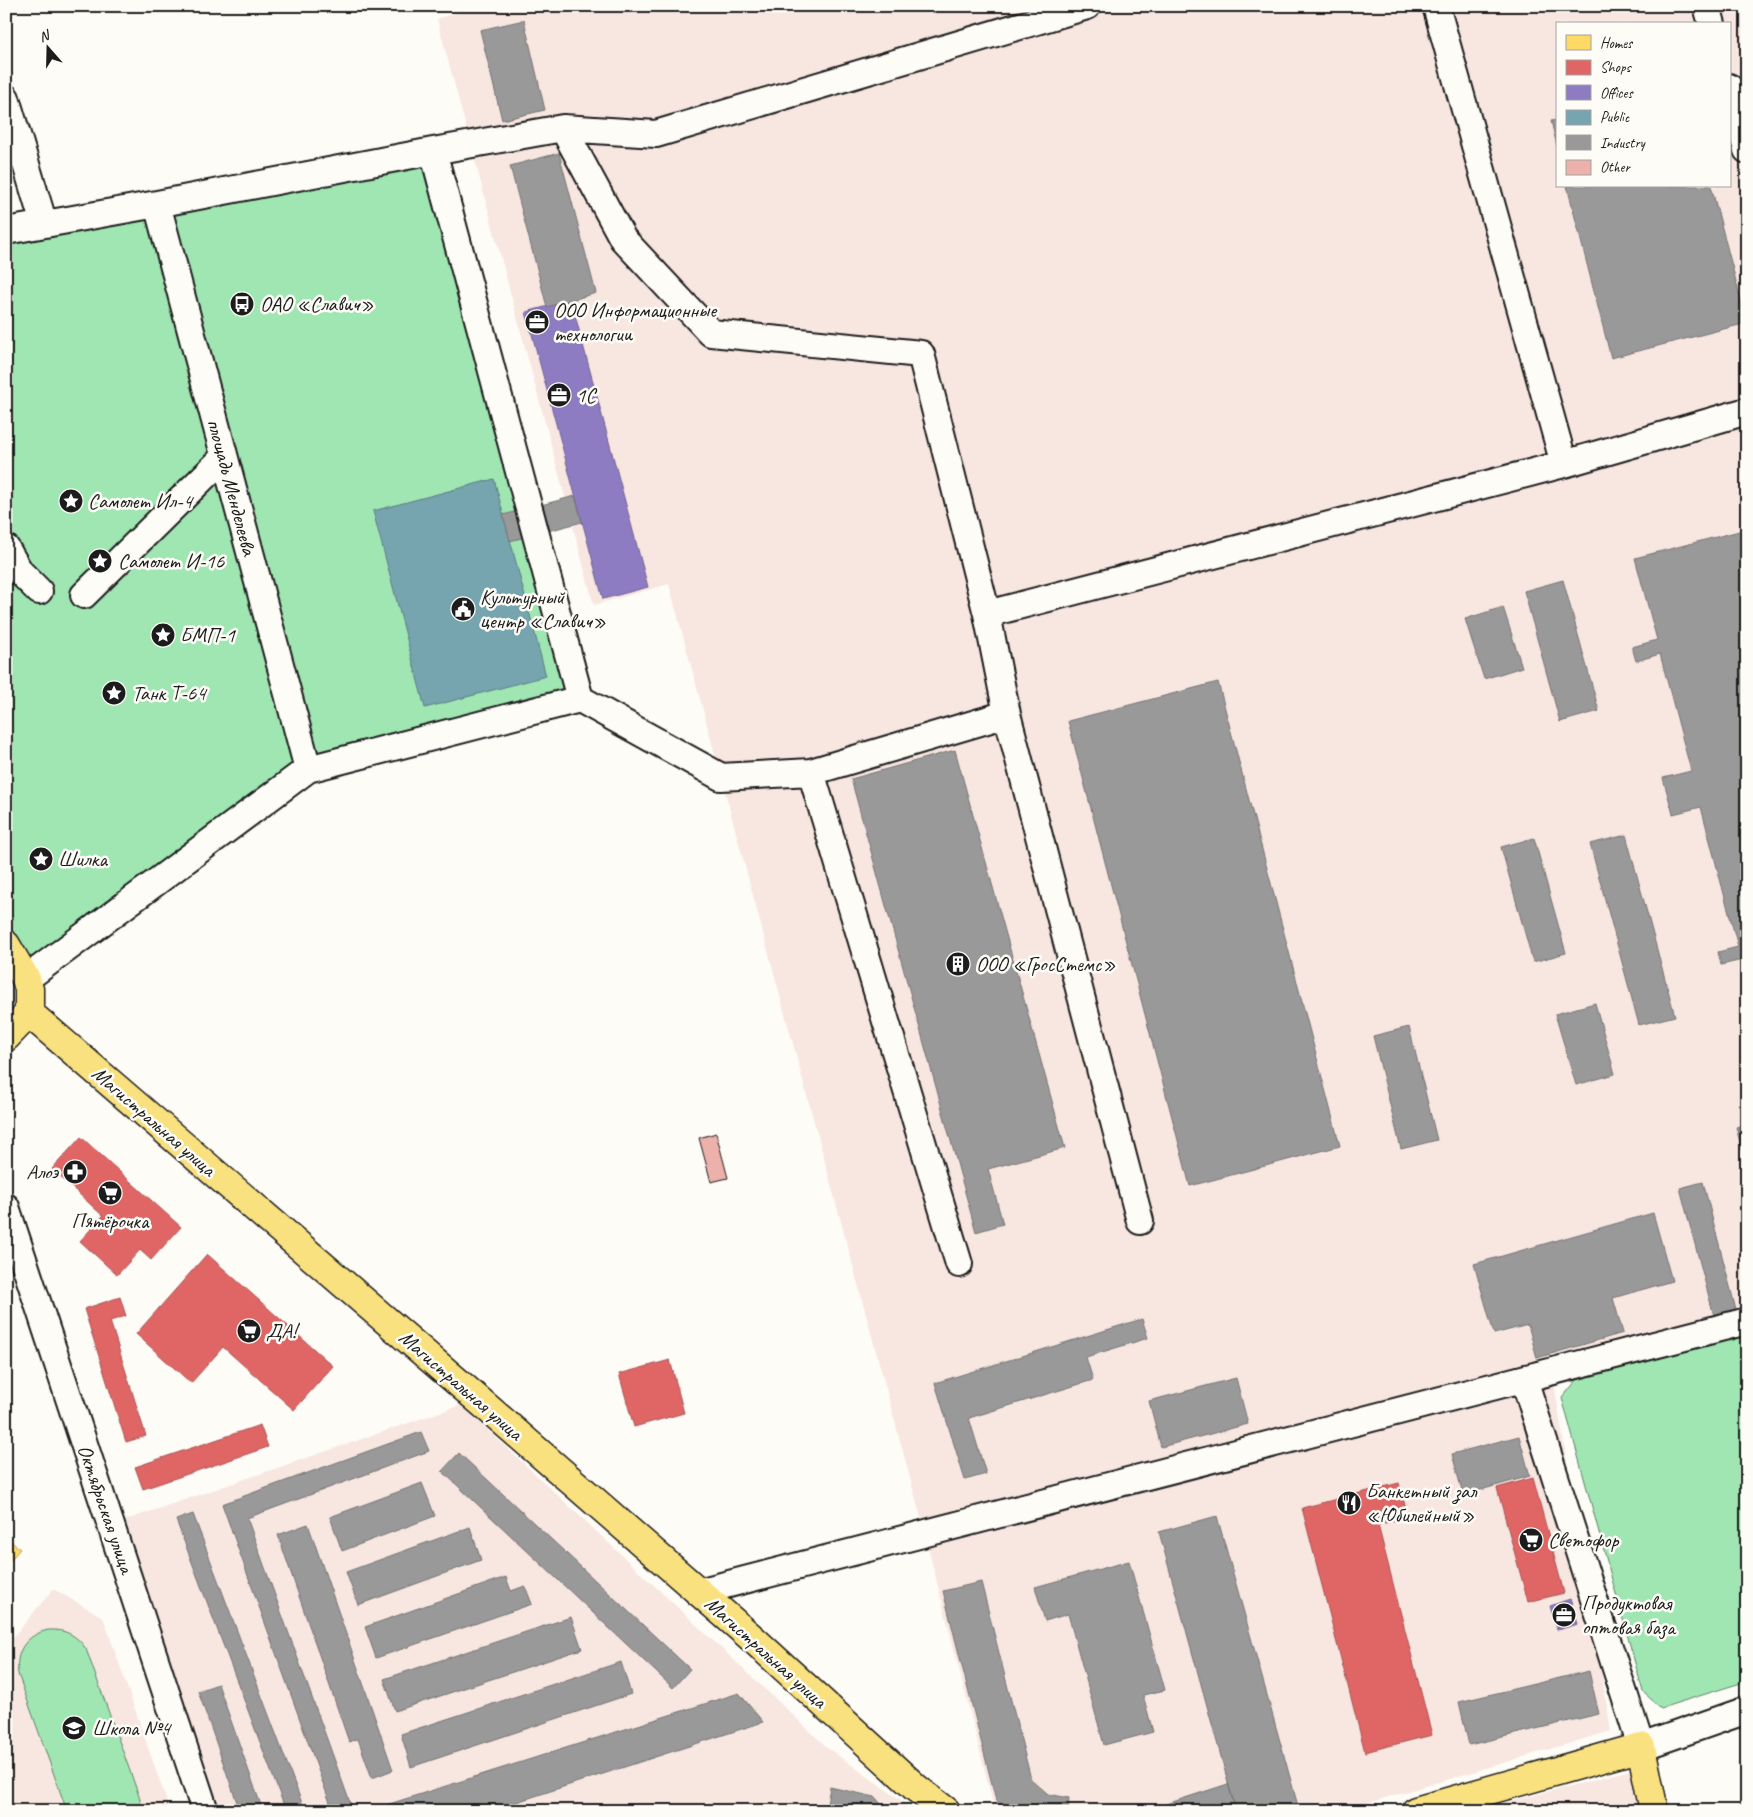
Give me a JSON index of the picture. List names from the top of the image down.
{
  "streets": {
    "main road": ["Магистральная улица"],
    "street": ["площадь Менделеева", "Октябрьская улица"]
  },
  "places": {
    "bus stop": ["ОАО «Славич»"],
    "office": ["ООО Информационные технологии", "1С", "Продуктовая оптовая база"],
    "place": [
      "Самолет Ил-4",
      "Самолет И-16",
      "БМП-1",
      "Танк Т-64",
      "Шилка"
    ],
    "public building": ["Культурный центр «Славич»"],
    "building": ["ООО «ГросСтемс»"],
    "pharmacy": ["Алоэ"],
    "supermarket": ["Пятёрочка", "ДА!", "Светофор"],
    "restaurant": ["Банкетный зал «Юбилейный»"],
    "school or university": ["Школа №4"]
  },
  "legend": [
    "Homes",
    "Shops",
    "Offices",
    "Public",
    "Industry",
    "Other"
  ],
  "north": "top"
}
